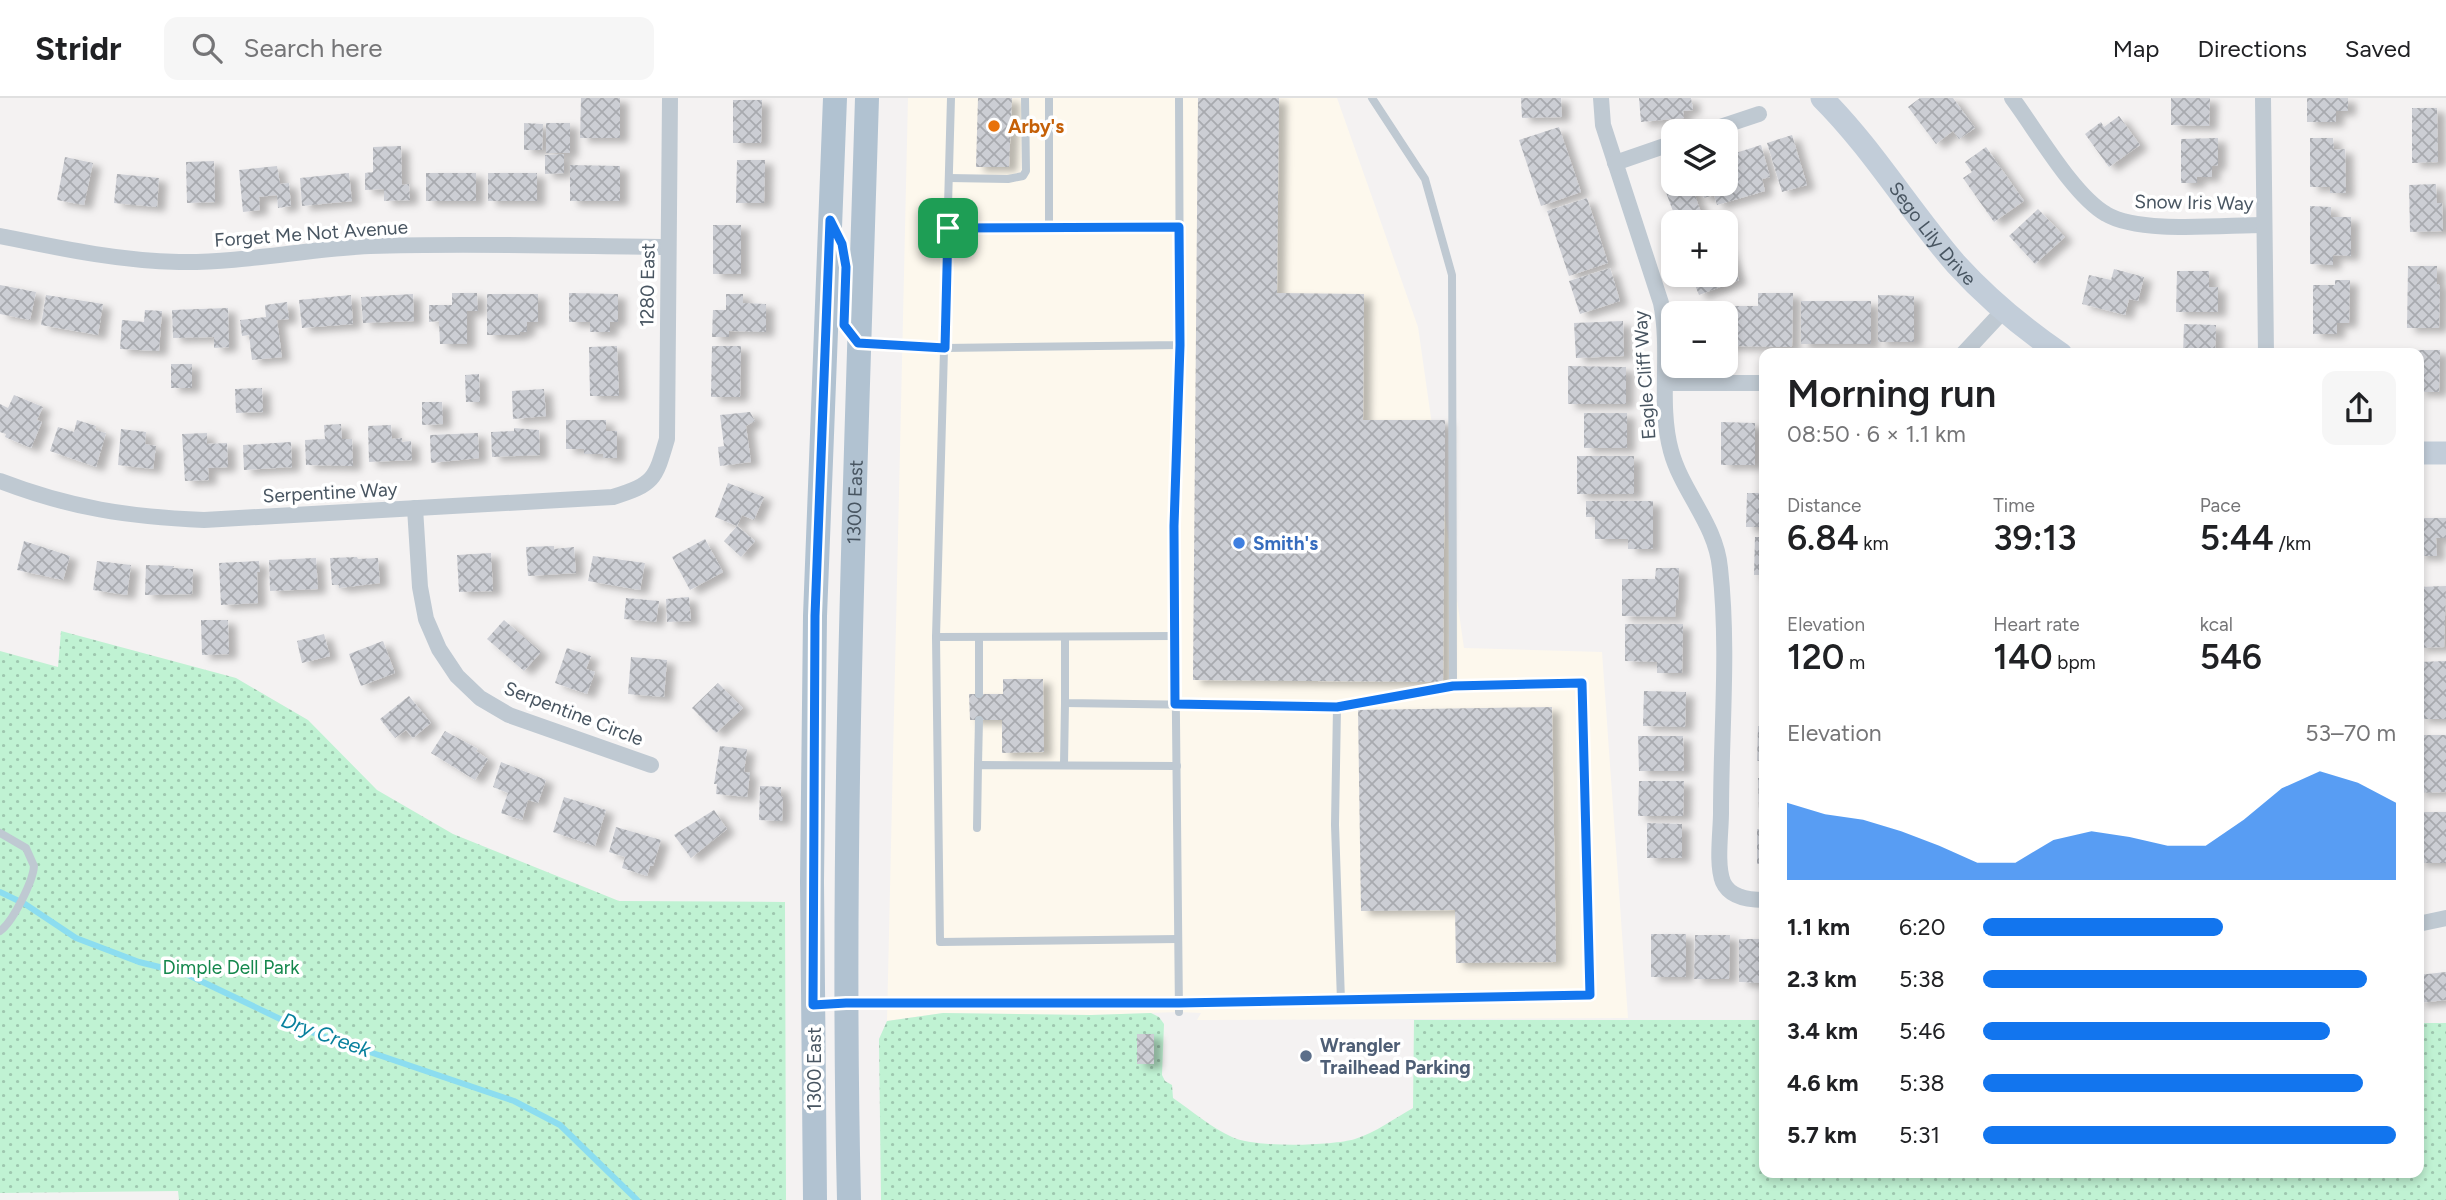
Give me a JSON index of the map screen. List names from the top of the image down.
{
  "streets": {
    "main road": ["1300 East"],
    "street": [
      "Snow Iris Way",
      "Forget Me Not Avenue",
      "Sego Lily Drive",
      "1280 East",
      "Eagle Cliff Way",
      "Serpentine Way",
      "Serpentine Circle"
    ]
  },
  "crossings": [
    ["Forget Me Not Avenue", "1280 East"],
    ["1280 East", "Serpentine Way"],
    ["Serpentine Way", "Serpentine Circle"]
  ],
  "water": ["Dry Creek"],
  "parks": ["Dimple Dell Park"],
  "places": ["Arby's", "Smith's", "Wrangler Trailhead Parking"],
  "page": {
    "header": "Stridr",
    "search": "Search here",
    "nav": ["Map", "Directions", "Saved"],
    "map_buttons": ["+", "−"],
    "heading": ["Morning run", "08:50 · 6 × 1.1 km"],
    "stats": [
      ["Distance", "6.84 km"],
      ["Time", "39:13"],
      ["Pace", "5:44 /km"],
      ["Elevation", "120 m"],
      ["Heart rate", "140 bpm"],
      ["kcal", "546"]
    ],
    "chart": ["Elevation", "53–70 m"],
    "list": [
      {
        "name": "1.1 km",
        "note": "6:20"
      },
      {
        "name": "2.3 km",
        "note": "5:38"
      },
      {
        "name": "3.4 km",
        "note": "5:46"
      },
      {
        "name": "4.6 km",
        "note": "5:38"
      },
      {
        "name": "5.7 km",
        "note": "5:31"
      }
    ]
  }
}
